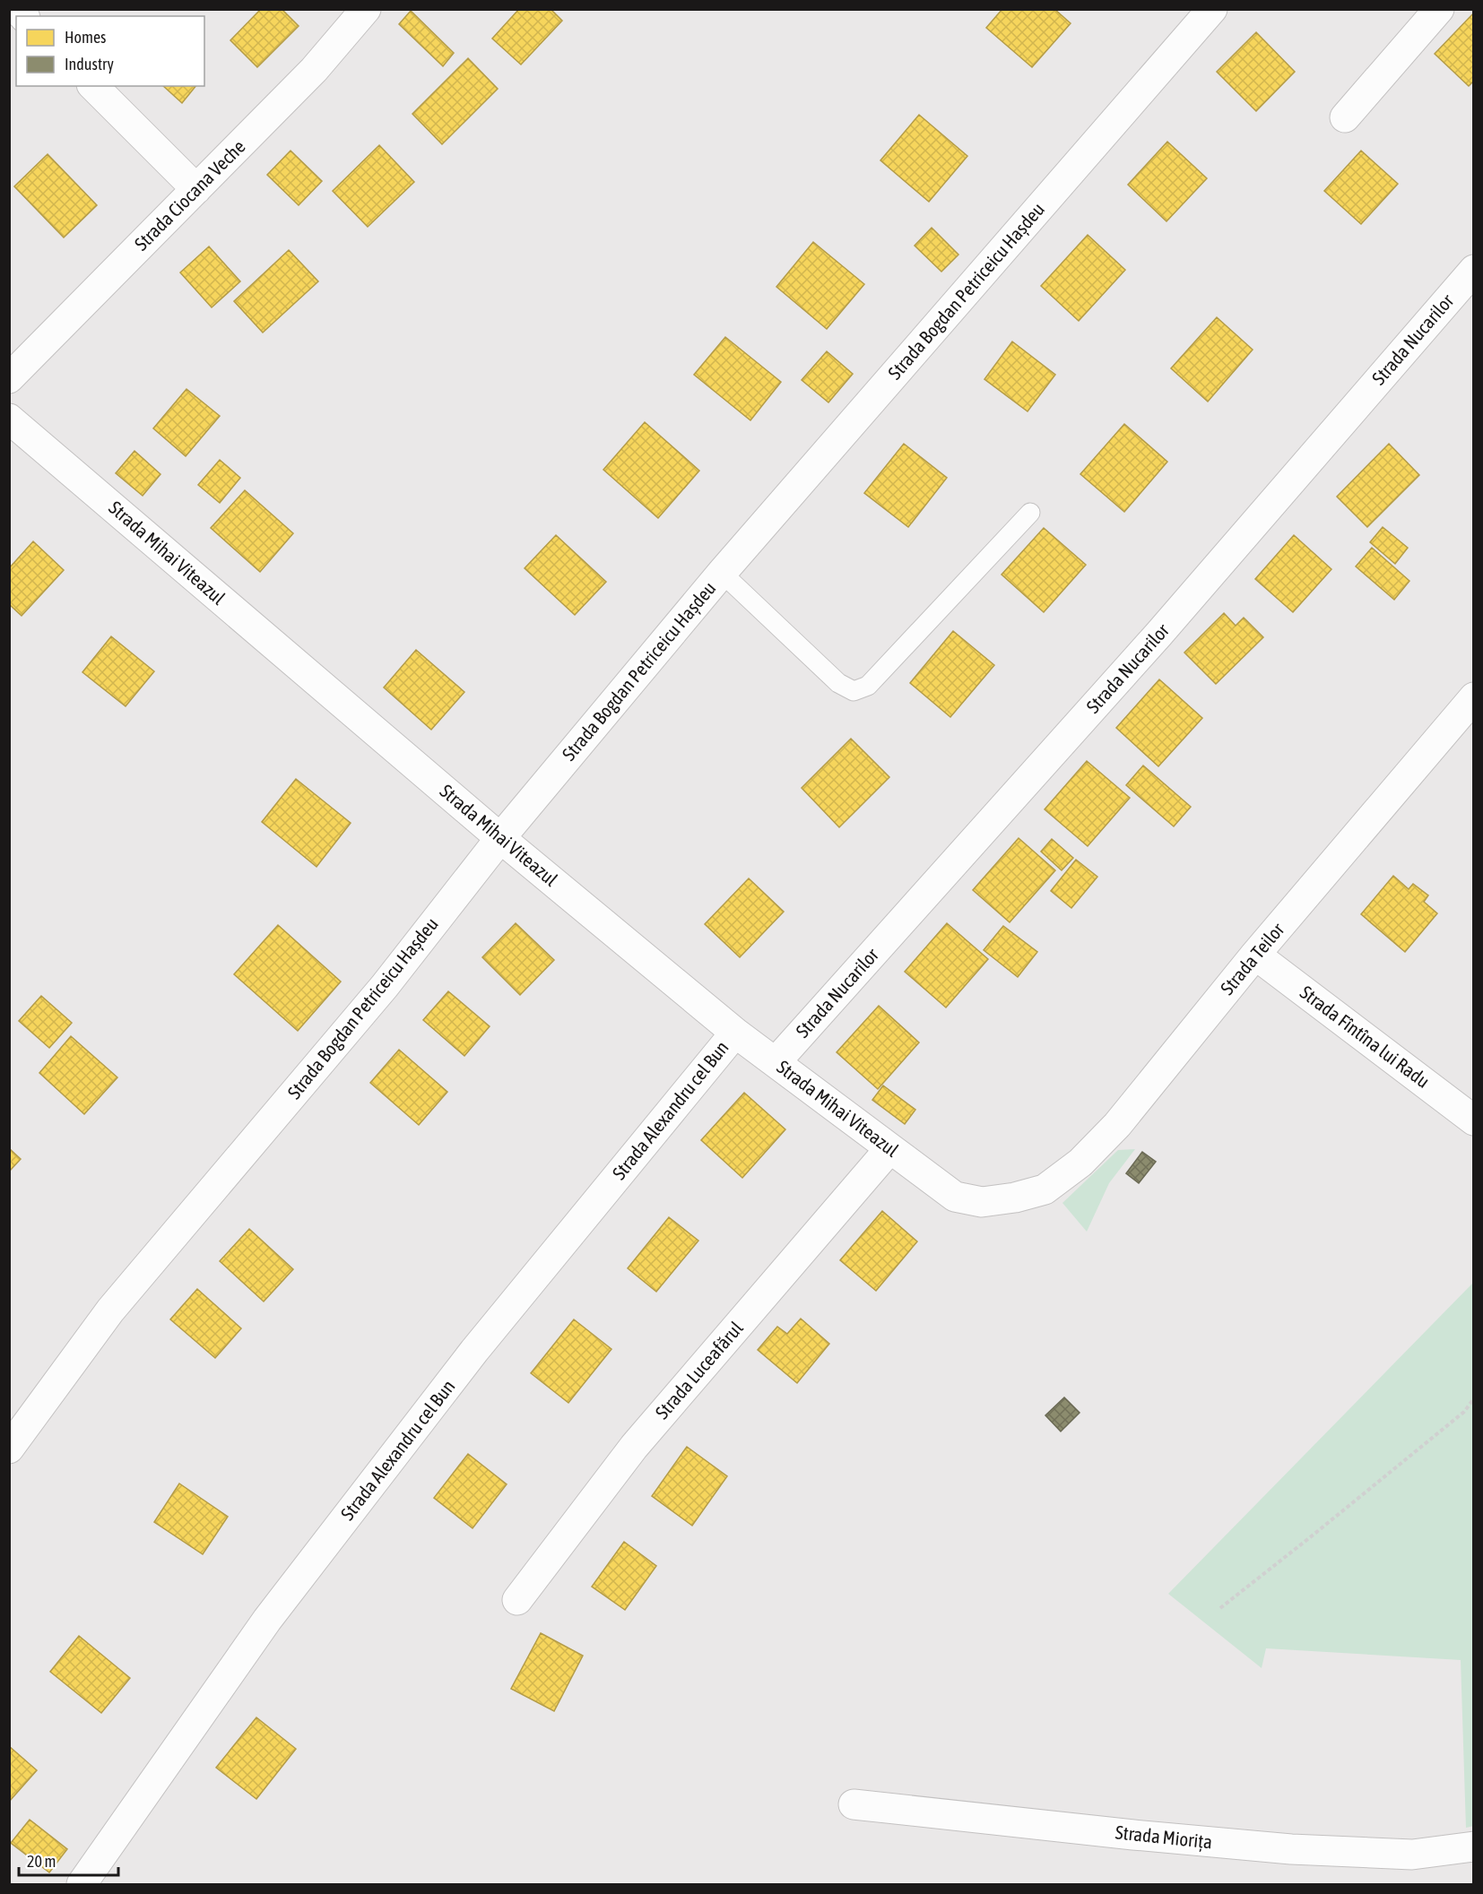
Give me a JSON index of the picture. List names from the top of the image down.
{
  "streets": {
    "street": [
      "Strada Ciocana Veche",
      "Strada Bogdan Petriceicu Hașdeu",
      "Strada Nucarilor",
      "Strada Mihai Viteazul",
      "Strada Teilor",
      "Strada Fîntîna lui Radu",
      "Strada Alexandru cel Bun",
      "Strada Luceafărul",
      "Strada Miorița"
    ]
  },
  "crossings": [
    ["Strada Bogdan Petriceicu Hașdeu", "Strada Mihai Viteazul"],
    ["Strada Nucarilor", "Strada Mihai Viteazul"],
    ["Strada Mihai Viteazul", "Strada Teilor"],
    ["Strada Mihai Viteazul", "Strada Alexandru cel Bun"],
    ["Strada Mihai Viteazul", "Strada Luceafărul"],
    ["Strada Teilor", "Strada Fîntîna lui Radu"]
  ],
  "legend": ["Homes", "Industry"],
  "scale_bar": "20 m"
}
